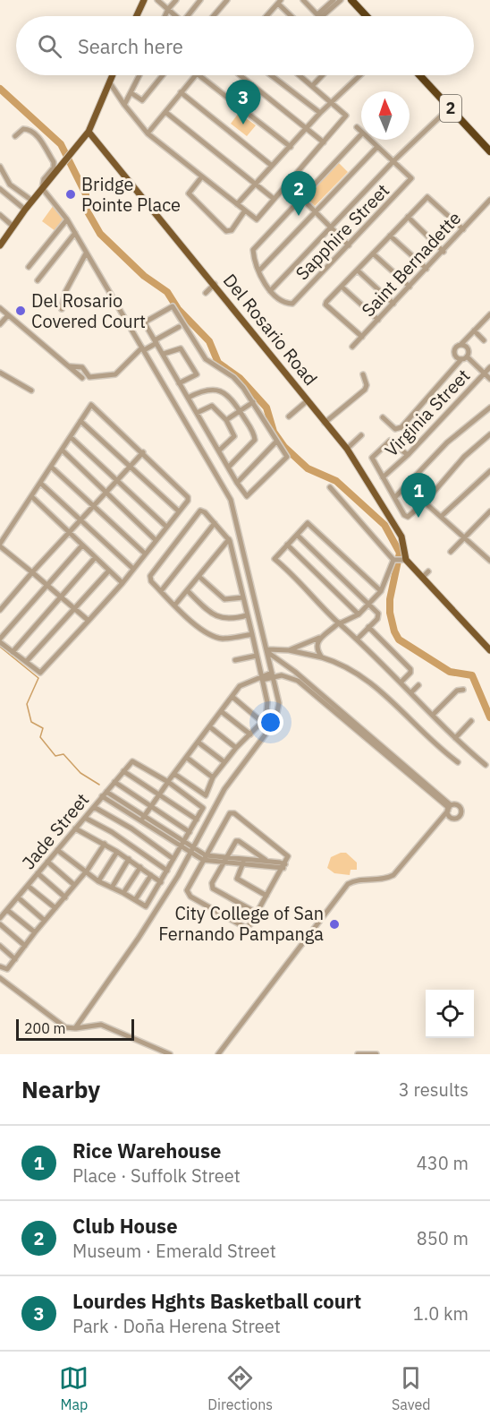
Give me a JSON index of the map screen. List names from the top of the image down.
{
  "streets": {
    "highway": ["2"],
    "main road": ["Del Rosario Road"],
    "street": [
      "Sapphire Street",
      "Saint Bernadette",
      "Virginia Street",
      "Jade Street"
    ]
  },
  "places": ["Bridge Pointe Place", "Del Rosario Covered Court", "City College of San Fernando Pampanga"],
  "scale_bar": "200 m",
  "north": "top",
  "page": {
    "search": "Search here",
    "pins": ["3", "2", "1"],
    "scale": "200 m",
    "heading": ["Nearby", "3 results"],
    "list": [
      {
        "mark": "1",
        "name": "Rice Warehouse",
        "note": "Place · Suffolk Street",
        "value": "430 m"
      },
      {
        "mark": "2",
        "name": "Club House",
        "note": "Museum · Emerald Street",
        "value": "850 m"
      },
      {
        "mark": "3",
        "name": "Lourdes Hghts Basketball court",
        "note": "Park · Doña Herena Street",
        "value": "1.0 km"
      }
    ],
    "nav": ["Map", "Directions", "Saved"]
  }
}
